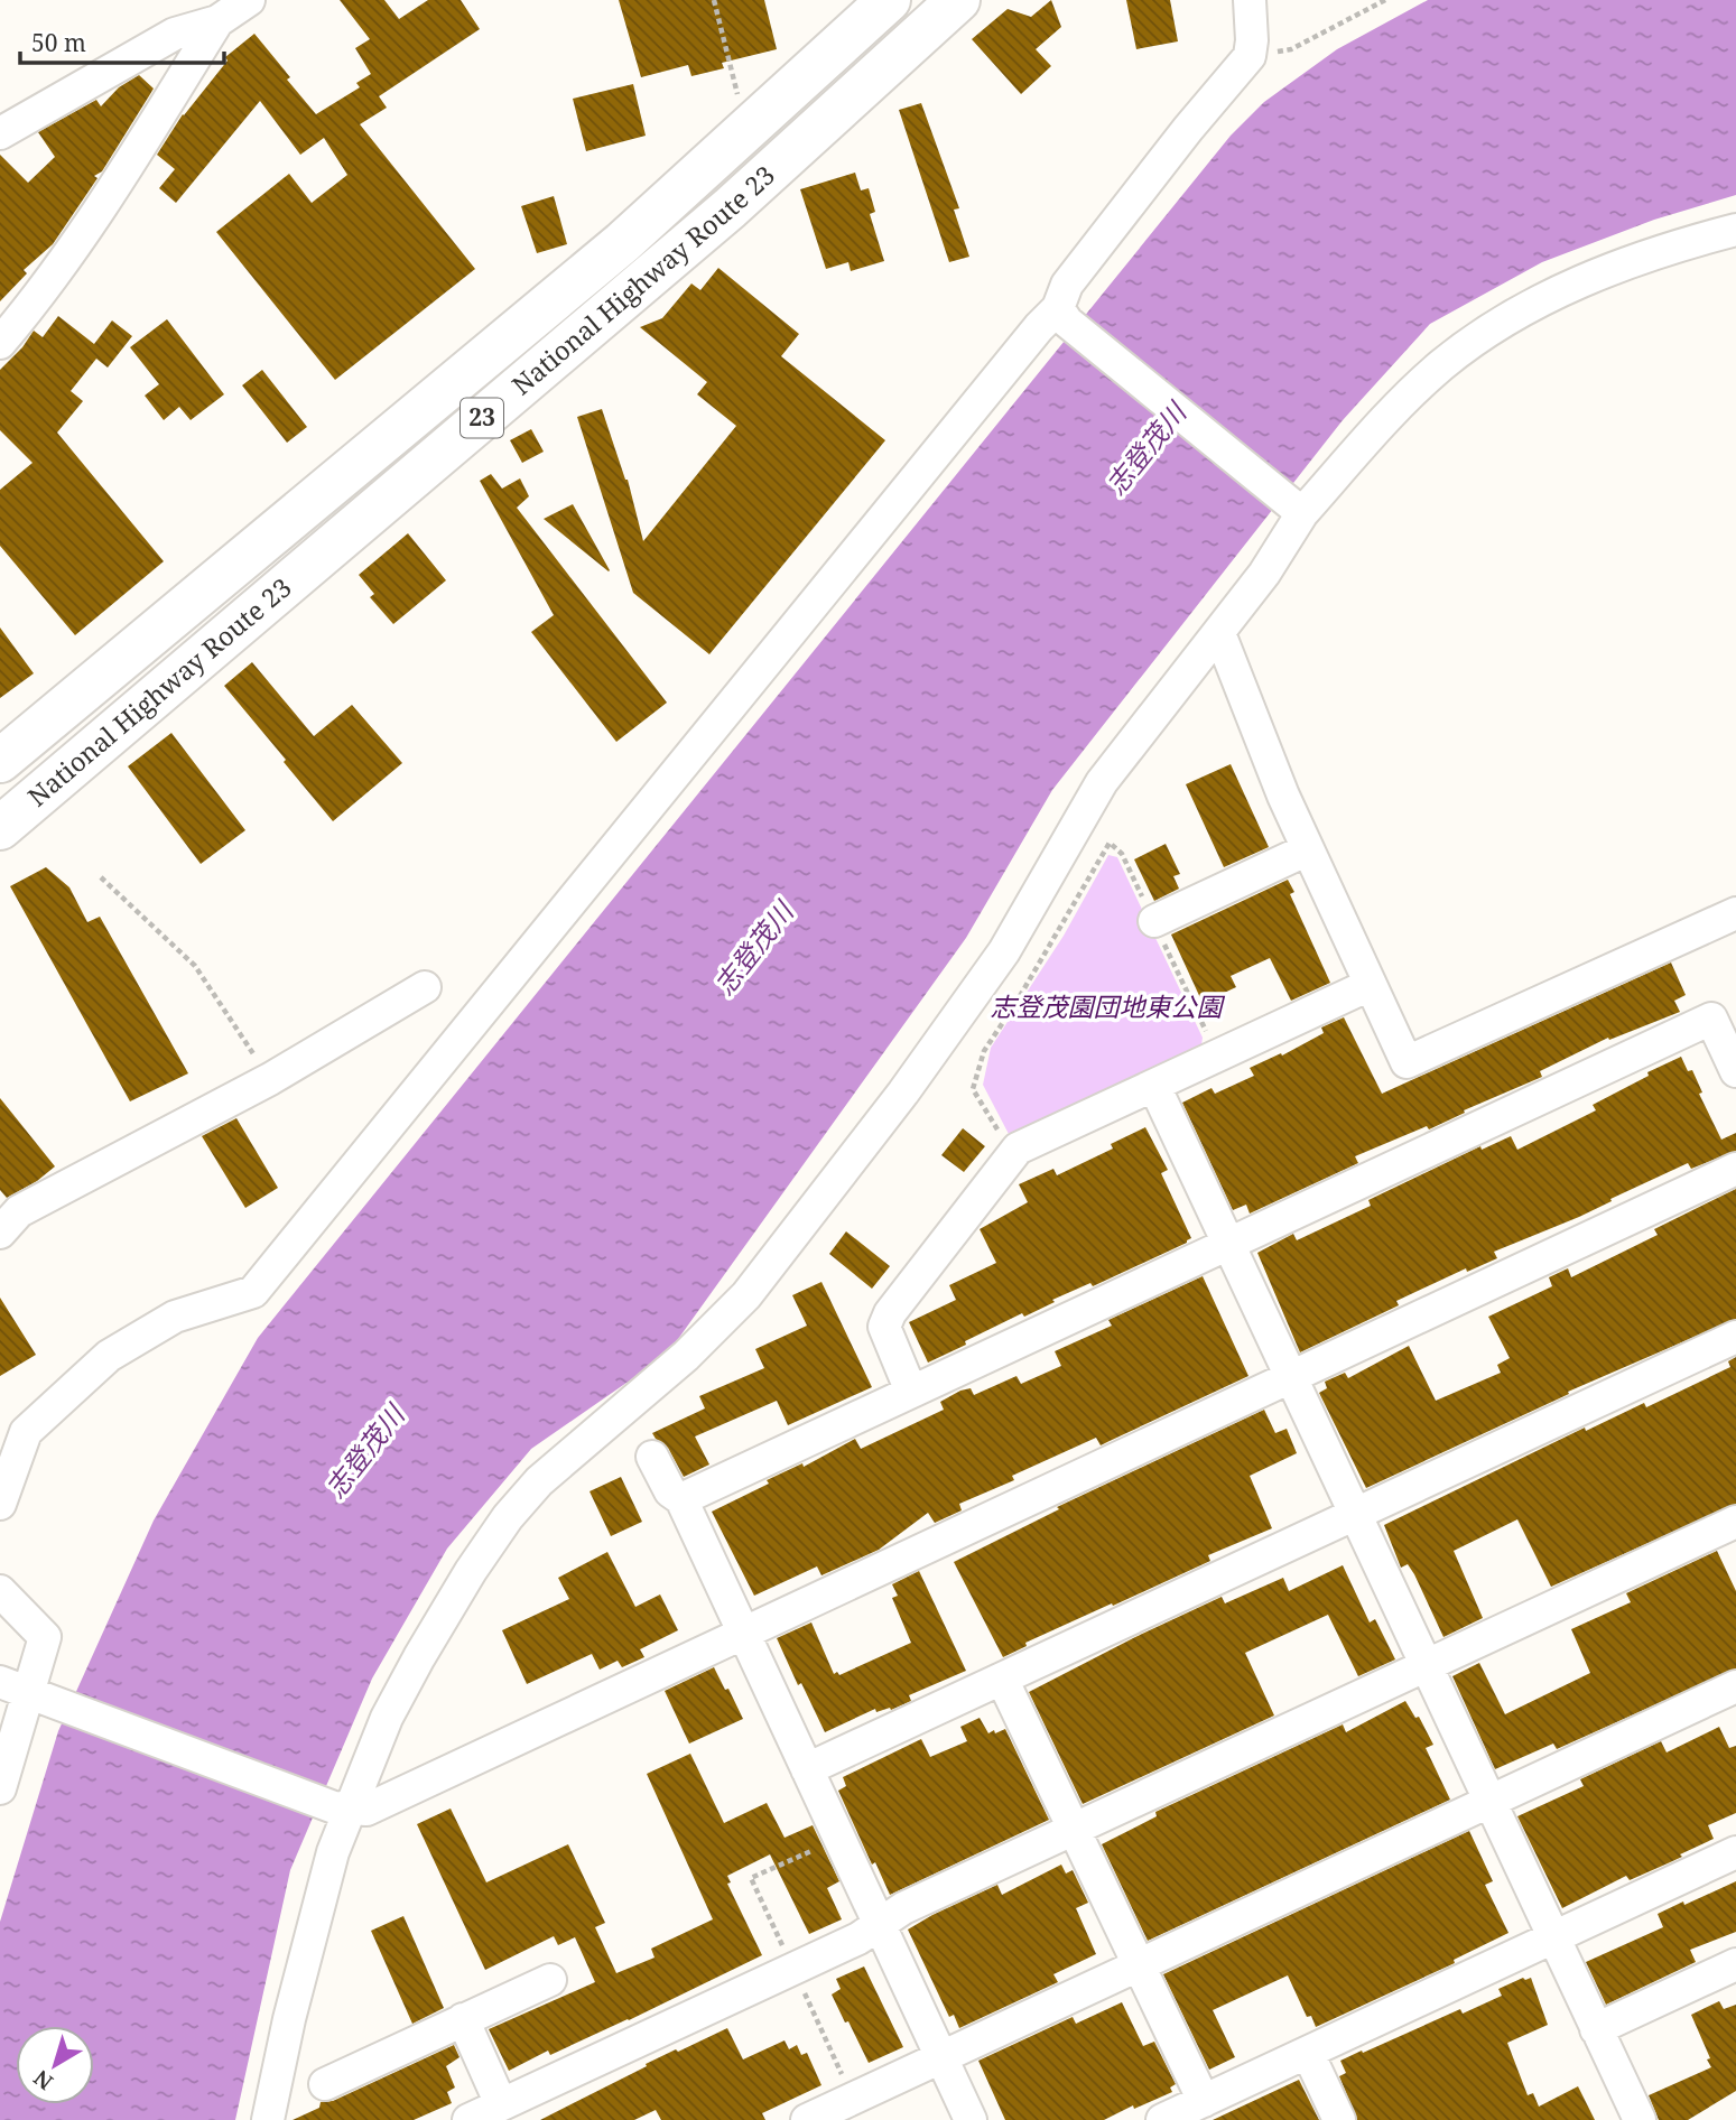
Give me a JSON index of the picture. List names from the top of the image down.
{
  "streets": {
    "highway": ["National Highway Route 23", "23"]
  },
  "water": ["志登茂川"],
  "parks": ["志登茂園団地東公園"],
  "scale_bar": "50 m",
  "north": "bottom left"
}
